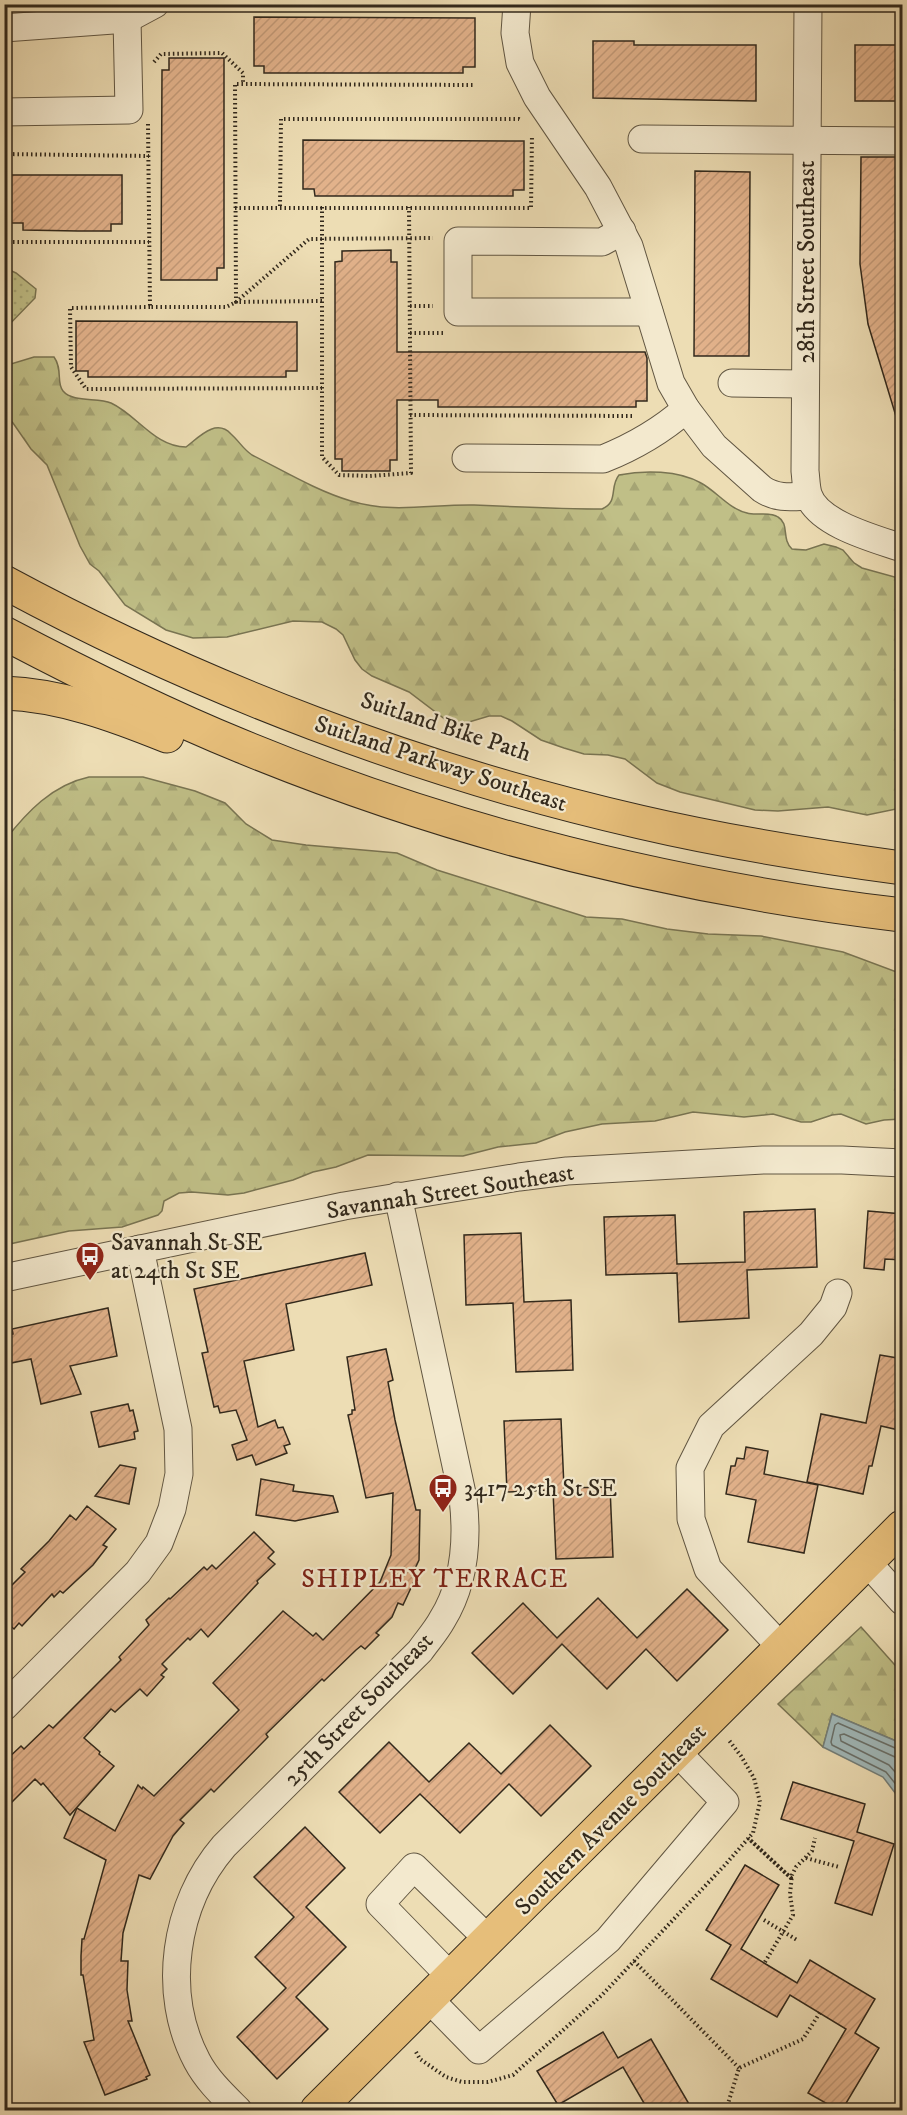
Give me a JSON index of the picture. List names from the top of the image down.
{
  "streets": {
    "main road": ["Suitland Parkway Southeast", "Southern Avenue Southeast"],
    "street": ["28th Street Southeast", "Savannah Street Southeast", "25th Street Southeast"]
  },
  "crossings": [
    ["Savannah Street Southeast", "25th Street Southeast"]
  ],
  "districts": ["SHIPLEY TERRACE"],
  "places": {
    "bus stop": ["Savannah St SE at 24th St SE", "3417 25th St SE"]
  }
}
